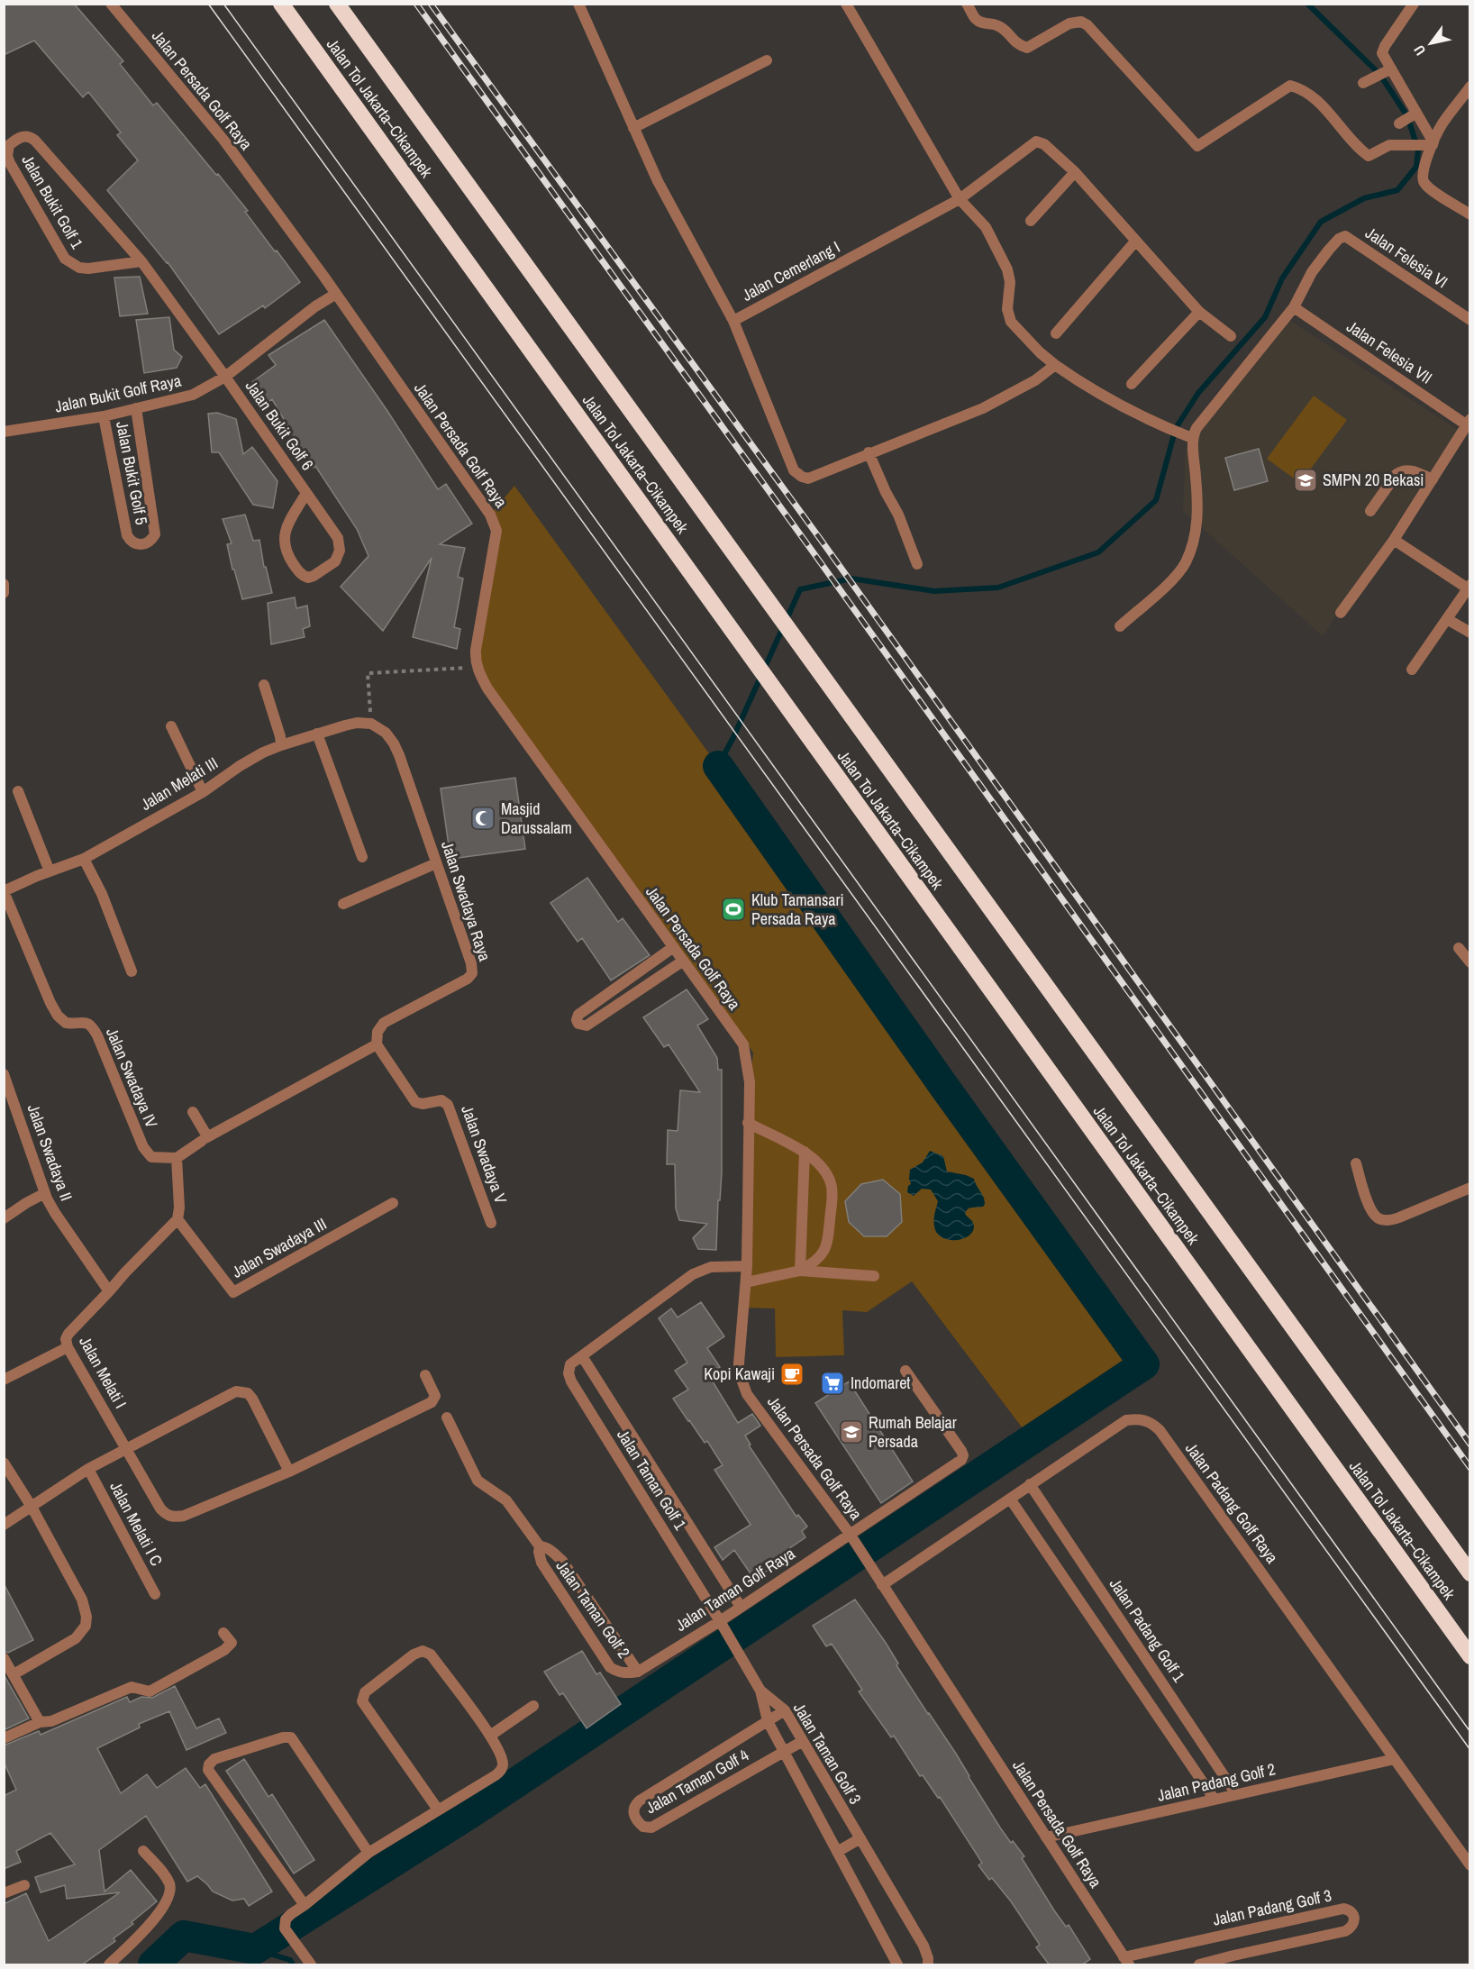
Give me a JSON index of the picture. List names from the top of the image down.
{
  "streets": {
    "highway": ["Jalan Tol Jakarta–Cikampek"],
    "street": [
      "Jalan Persada Golf Raya",
      "Jalan Bukit Golf 1",
      "Jalan Felesia VI",
      "Jalan Cemerlang I",
      "Jalan Felesia VII",
      "Jalan Bukit Golf Raya",
      "Jalan Bukit Golf 6",
      "Jalan Bukit Golf 5",
      "Jalan Melati III",
      "Jalan Swadaya Raya",
      "Jalan Swadaya IV",
      "Jalan Swadaya II",
      "Jalan Swadaya V",
      "Jalan Swadaya III",
      "Jalan Melati I",
      "Jalan Taman Golf 1",
      "Jalan Padang Golf Raya",
      "Jalan Melati I C",
      "Jalan Taman Golf Raya",
      "Jalan Taman Golf 2",
      "Jalan Padang Golf 1",
      "Jalan Taman Golf 3",
      "Jalan Taman Golf 4",
      "Jalan Padang Golf 2",
      "Jalan Padang Golf 3"
    ]
  },
  "crossings": [
    ["Jalan Persada Golf Raya", "Jalan Bukit Golf Raya"],
    ["Jalan Persada Golf Raya", "Jalan Taman Golf 1"],
    ["Jalan Persada Golf Raya", "Jalan Padang Golf Raya"],
    ["Jalan Persada Golf Raya", "Jalan Taman Golf Raya"],
    ["Jalan Persada Golf Raya", "Jalan Padang Golf 2"],
    ["Jalan Persada Golf Raya", "Jalan Padang Golf 3"],
    ["Jalan Bukit Golf 1", "Jalan Bukit Golf Raya"],
    ["Jalan Bukit Golf 1", "Jalan Bukit Golf 6"],
    ["Jalan Felesia VI", "Jalan Felesia VII"],
    ["Jalan Bukit Golf Raya", "Jalan Bukit Golf 6"],
    ["Jalan Bukit Golf Raya", "Jalan Bukit Golf 5"],
    ["Jalan Melati III", "Jalan Swadaya Raya"],
    ["Jalan Melati III", "Jalan Swadaya IV"],
    ["Jalan Swadaya Raya", "Jalan Swadaya V"],
    ["Jalan Swadaya II", "Jalan Melati I"],
    ["Jalan Swadaya III", "Jalan Melati I"],
    ["Jalan Taman Golf 1", "Jalan Taman Golf Raya"],
    ["Jalan Taman Golf 1", "Jalan Taman Golf 3"],
    ["Jalan Padang Golf Raya", "Jalan Padang Golf 1"],
    ["Jalan Padang Golf Raya", "Jalan Padang Golf 2"],
    ["Jalan Taman Golf Raya", "Jalan Taman Golf 2"],
    ["Jalan Taman Golf Raya", "Jalan Taman Golf 3"],
    ["Jalan Padang Golf 1", "Jalan Padang Golf 2"],
    ["Jalan Taman Golf 3", "Jalan Taman Golf 4"]
  ],
  "places": {
    "school or university": ["SMPN 20 Bekasi", "Rumah Belajar Persada"],
    "mosque": ["Masjid Darussalam"],
    "sports": ["Klub Tamansari Persada Raya"],
    "cafe": ["Kopi Kawaji"],
    "supermarket": ["Indomaret"]
  },
  "north": "bottom left"
}
